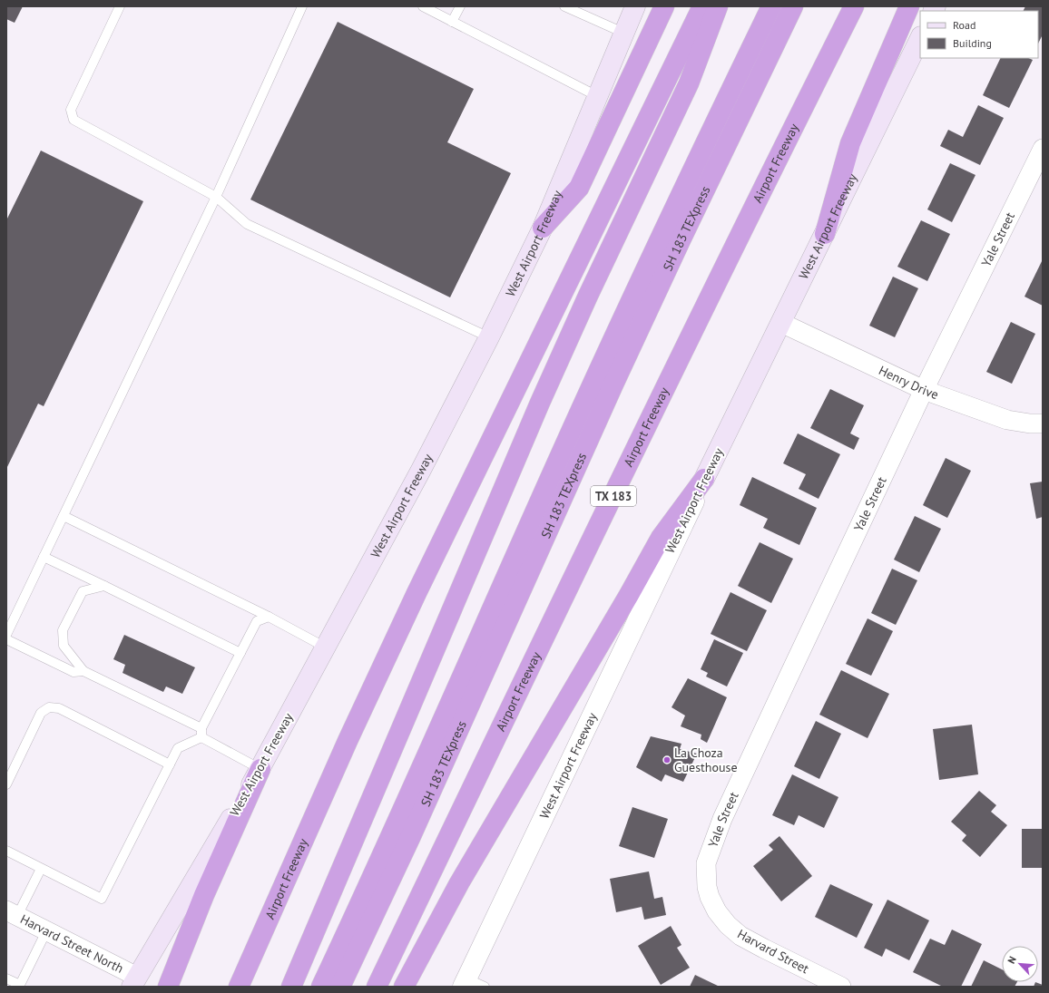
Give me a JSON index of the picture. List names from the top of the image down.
{
  "streets": {
    "highway": ["Airport Freeway", "SH 183 TEXpress", "TX 183"],
    "main road": ["West Airport Freeway"],
    "street": [
      "Yale Street",
      "Henry Drive",
      "Harvard Street North",
      "Harvard Street"
    ]
  },
  "crossings": [
    ["West Airport Freeway", "Henry Drive"],
    ["West Airport Freeway", "Harvard Street North"],
    ["Yale Street", "Henry Drive"],
    ["Yale Street", "Harvard Street"]
  ],
  "places": ["La Choza Guesthouse"],
  "legend": ["Road", "Building"],
  "north": "top left"
}
